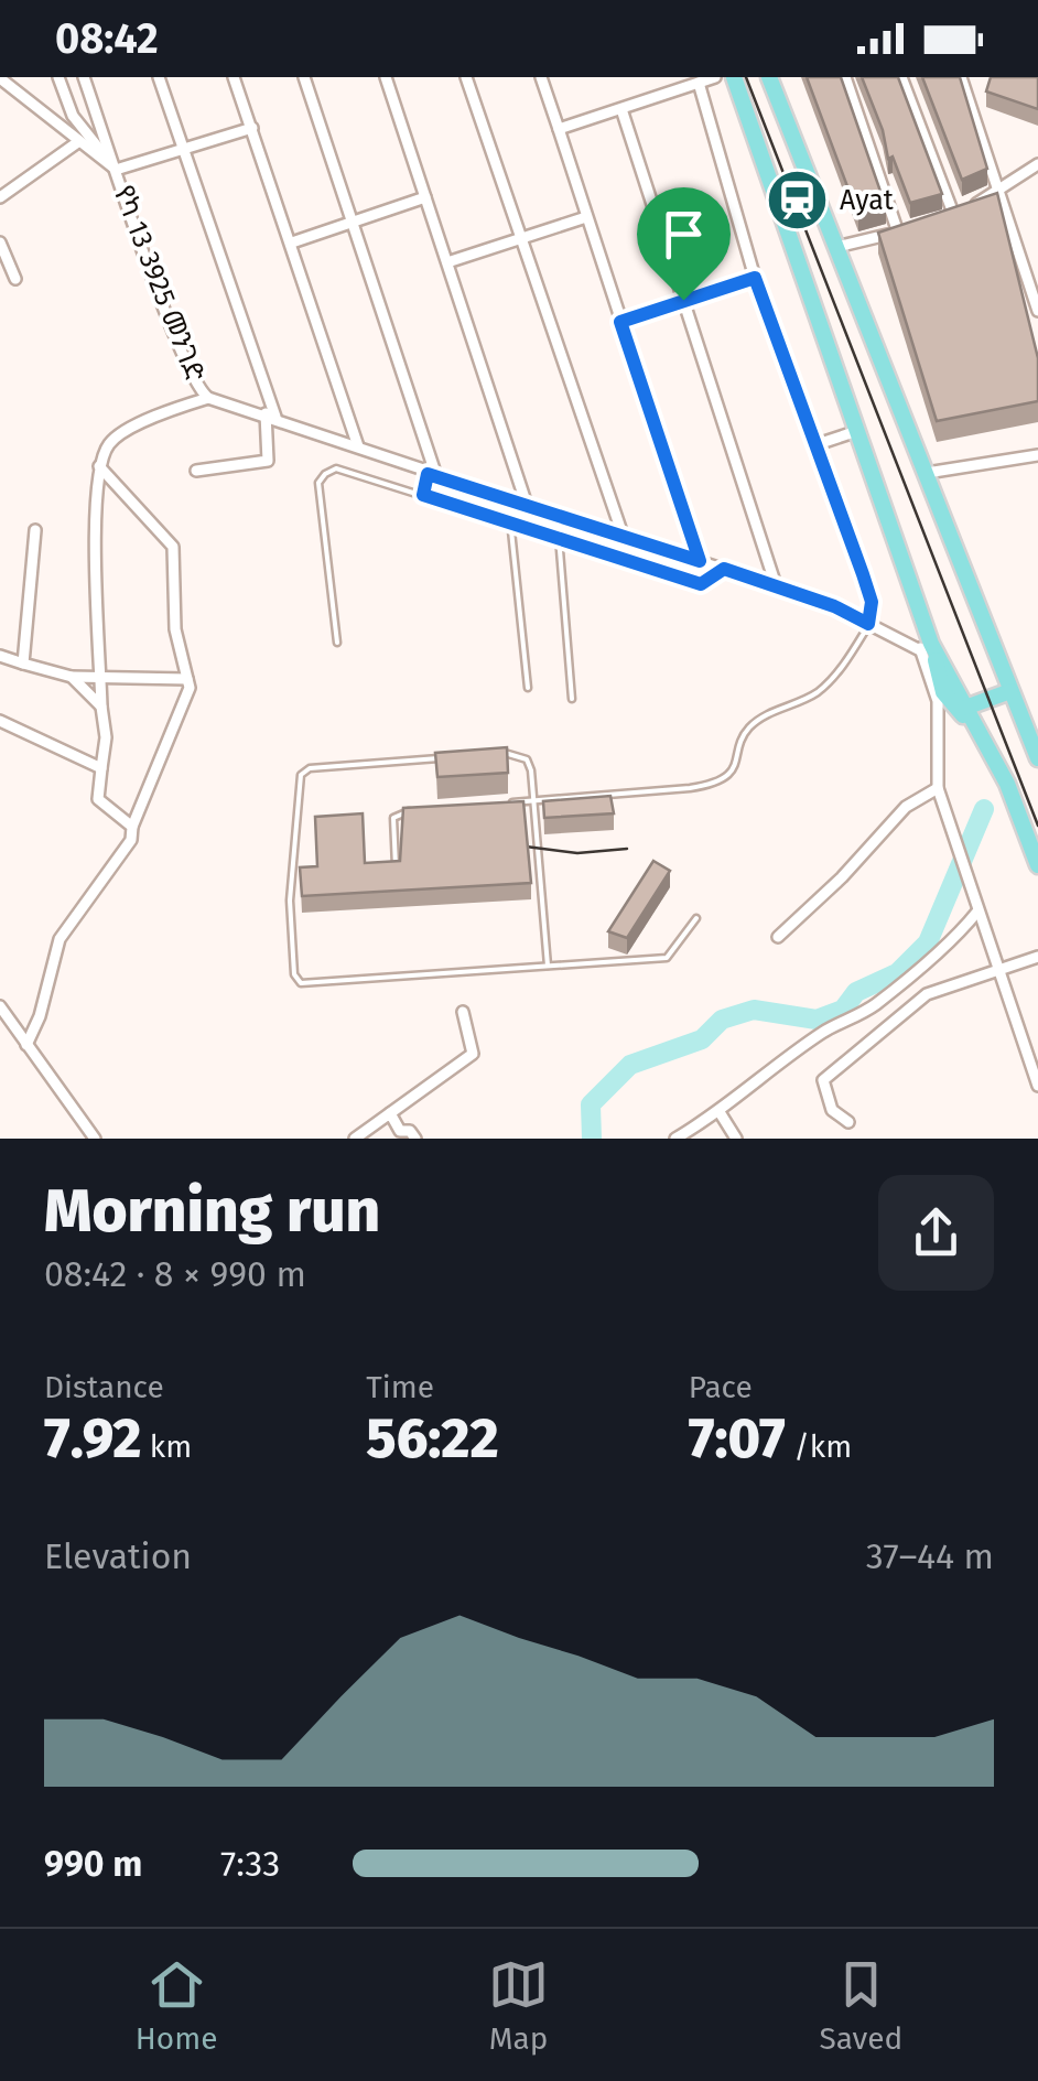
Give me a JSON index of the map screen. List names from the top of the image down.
{
  "streets": {
    "street": ["የካ 13 3925 መንገድ"]
  },
  "places": {
    "station": ["Ayat"]
  },
  "page": {
    "status": "08:42",
    "heading": ["Morning run", "08:42 · 8 × 990 m"],
    "stats": [
      ["Distance", "7.92 km"],
      ["Time", "56:22"],
      ["Pace", "7:07 /km"]
    ],
    "chart": ["Elevation", "37–44 m"],
    "list": [
      {
        "name": "990 m",
        "note": "7:33"
      }
    ],
    "tabs": ["Home", "Map", "Saved"]
  }
}
